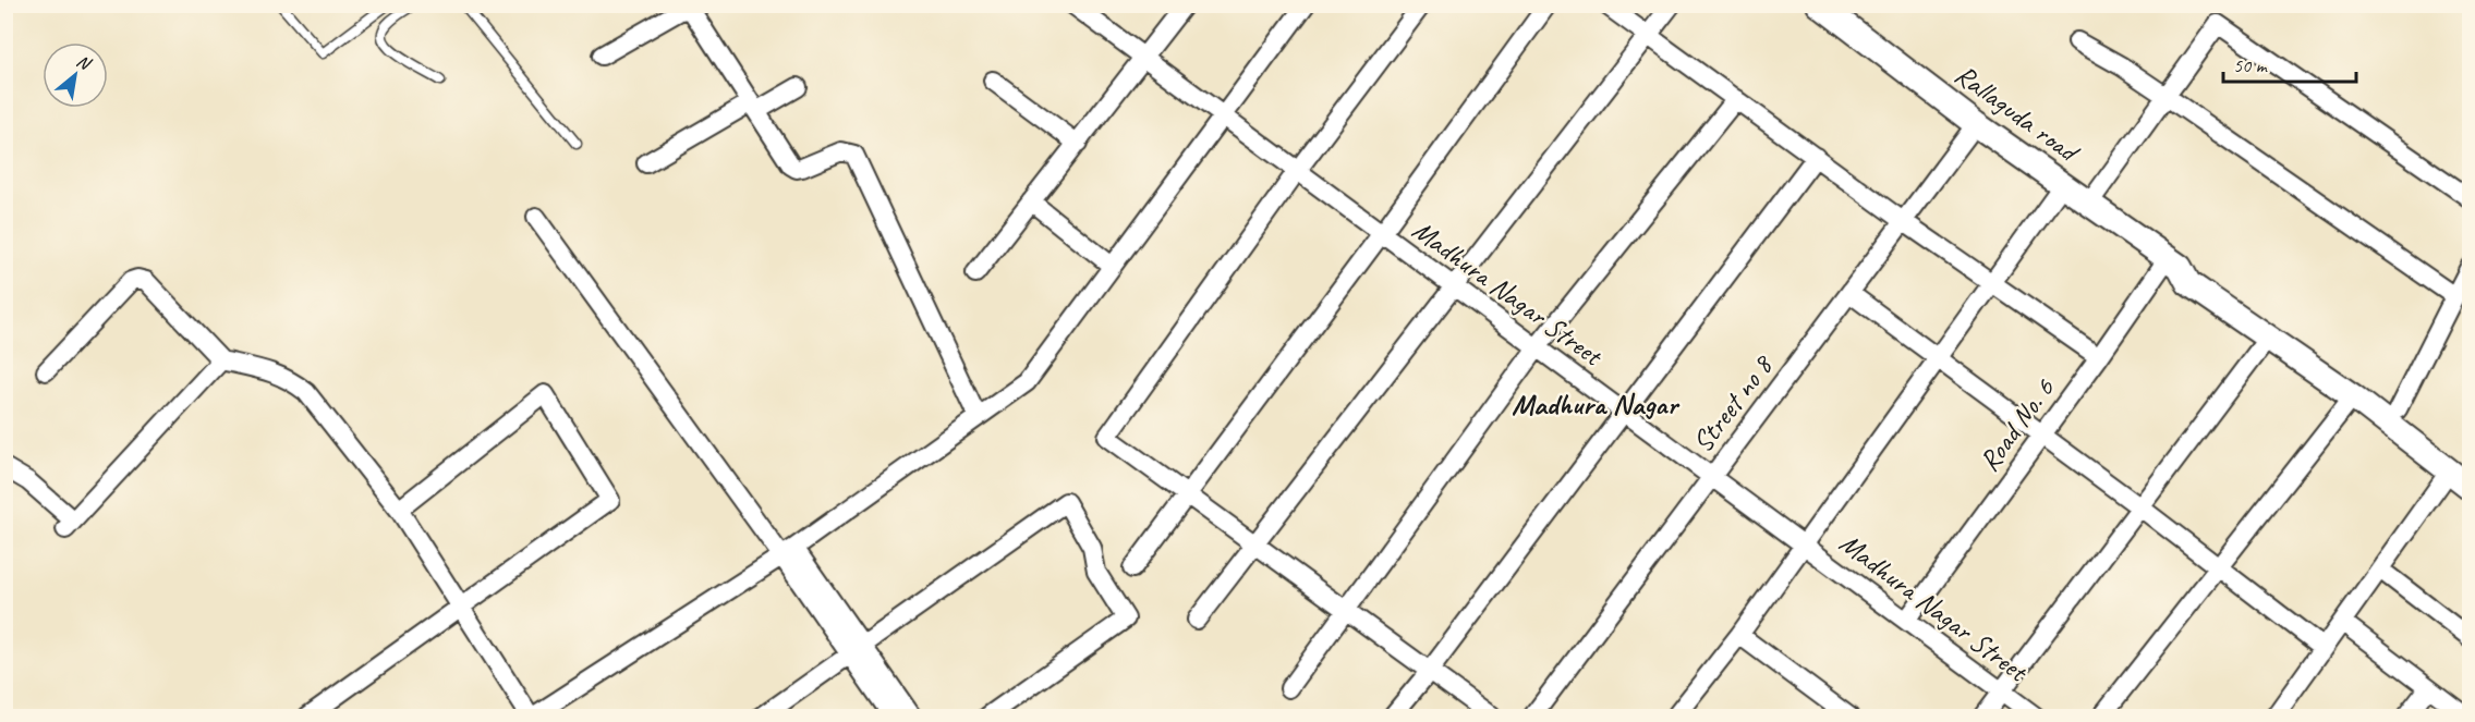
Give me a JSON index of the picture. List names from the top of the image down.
{
  "streets": {
    "main road": ["Rallaguda road"],
    "street": ["Madhura Nagar Street", "Street no 8", "Road No. 6"]
  },
  "crossings": [
    ["Rallaguda road", "Street no 8"],
    ["Rallaguda road", "Road No. 6"],
    ["Madhura Nagar Street", "Street no 8"],
    ["Madhura Nagar Street", "Road No. 6"]
  ],
  "districts": ["Madhura Nagar"],
  "scale_bar": "50 m",
  "north": "top right"
}
